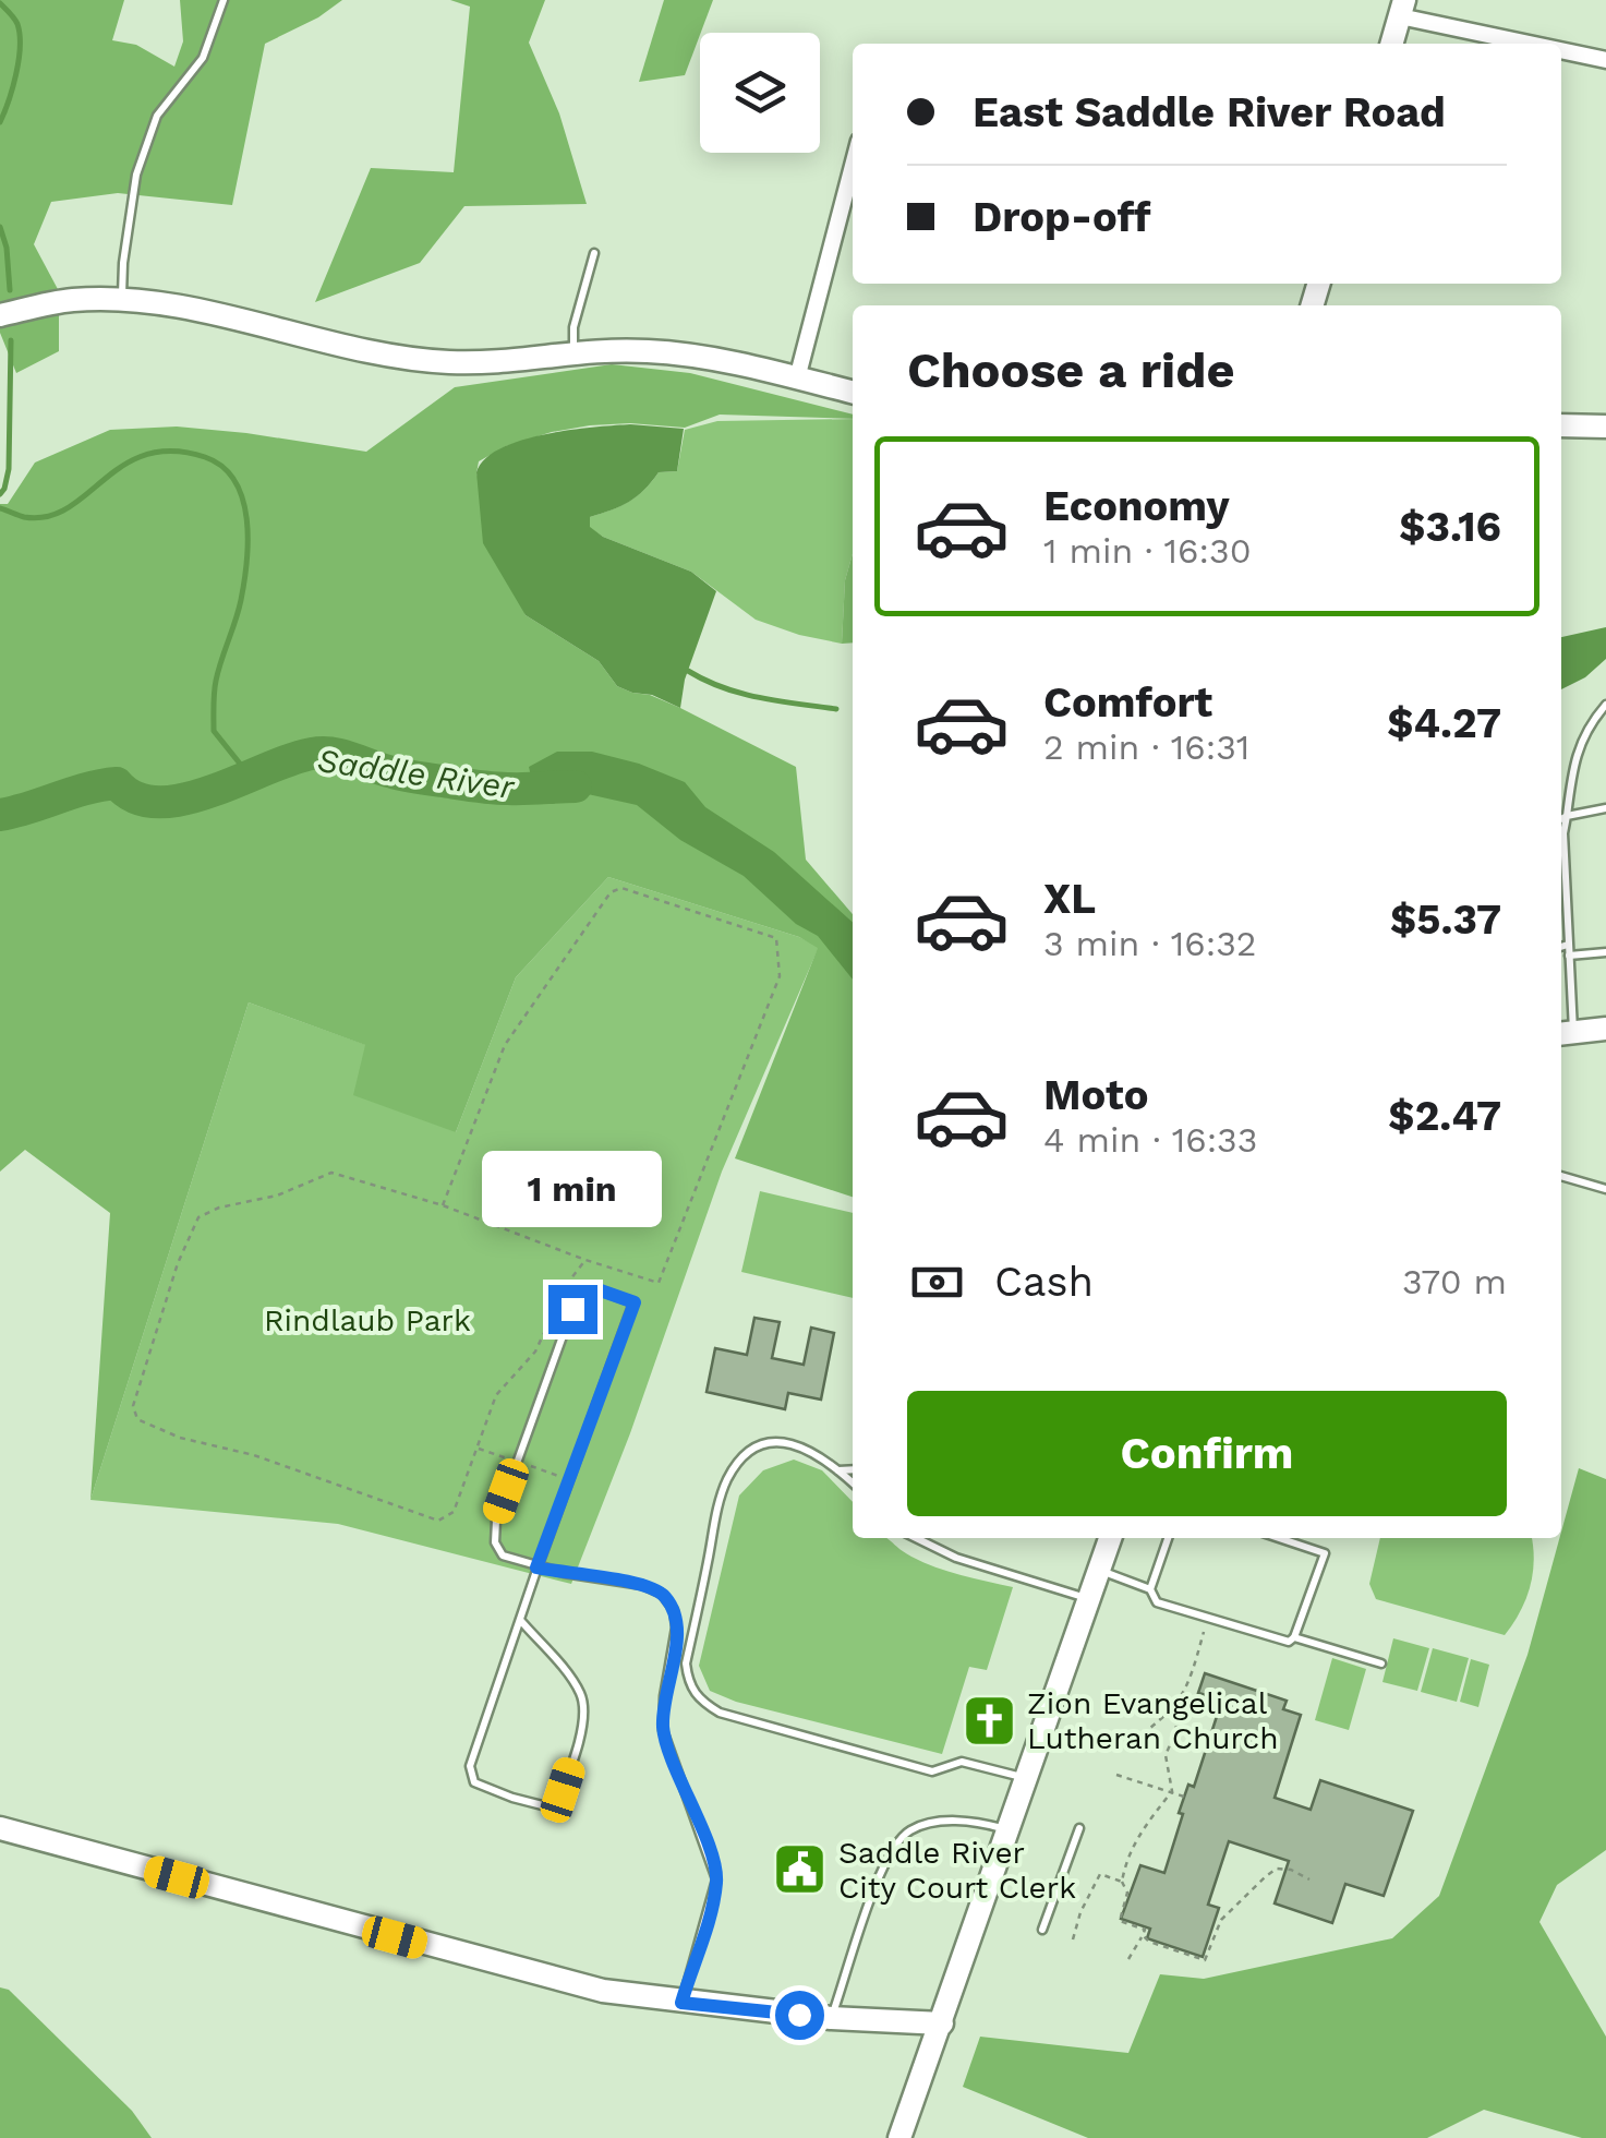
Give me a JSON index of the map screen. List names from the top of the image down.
{
  "water": ["Saddle River"],
  "parks": ["Rindlaub Park"],
  "places": {
    "church": ["Zion Evangelical Lutheran Church"],
    "public building": ["Saddle River City Court Clerk"]
  },
  "page": {
    "banner": ["East Saddle River Road", "Drop-off"],
    "heading": "Choose a ride",
    "list": [
      {
        "name": "Economy",
        "note": "1 min · 16:30",
        "value": "$3.16"
      },
      {
        "name": "Comfort",
        "note": "2 min · 16:31",
        "value": "$4.27"
      },
      {
        "name": "XL",
        "note": "3 min · 16:32",
        "value": "$5.37"
      },
      {
        "name": "Moto",
        "note": "4 min · 16:33",
        "value": "$2.47"
      }
    ],
    "bubble": "1 min",
    "pay": ["Cash", "370 m"],
    "buttons": "Confirm"
  }
}
